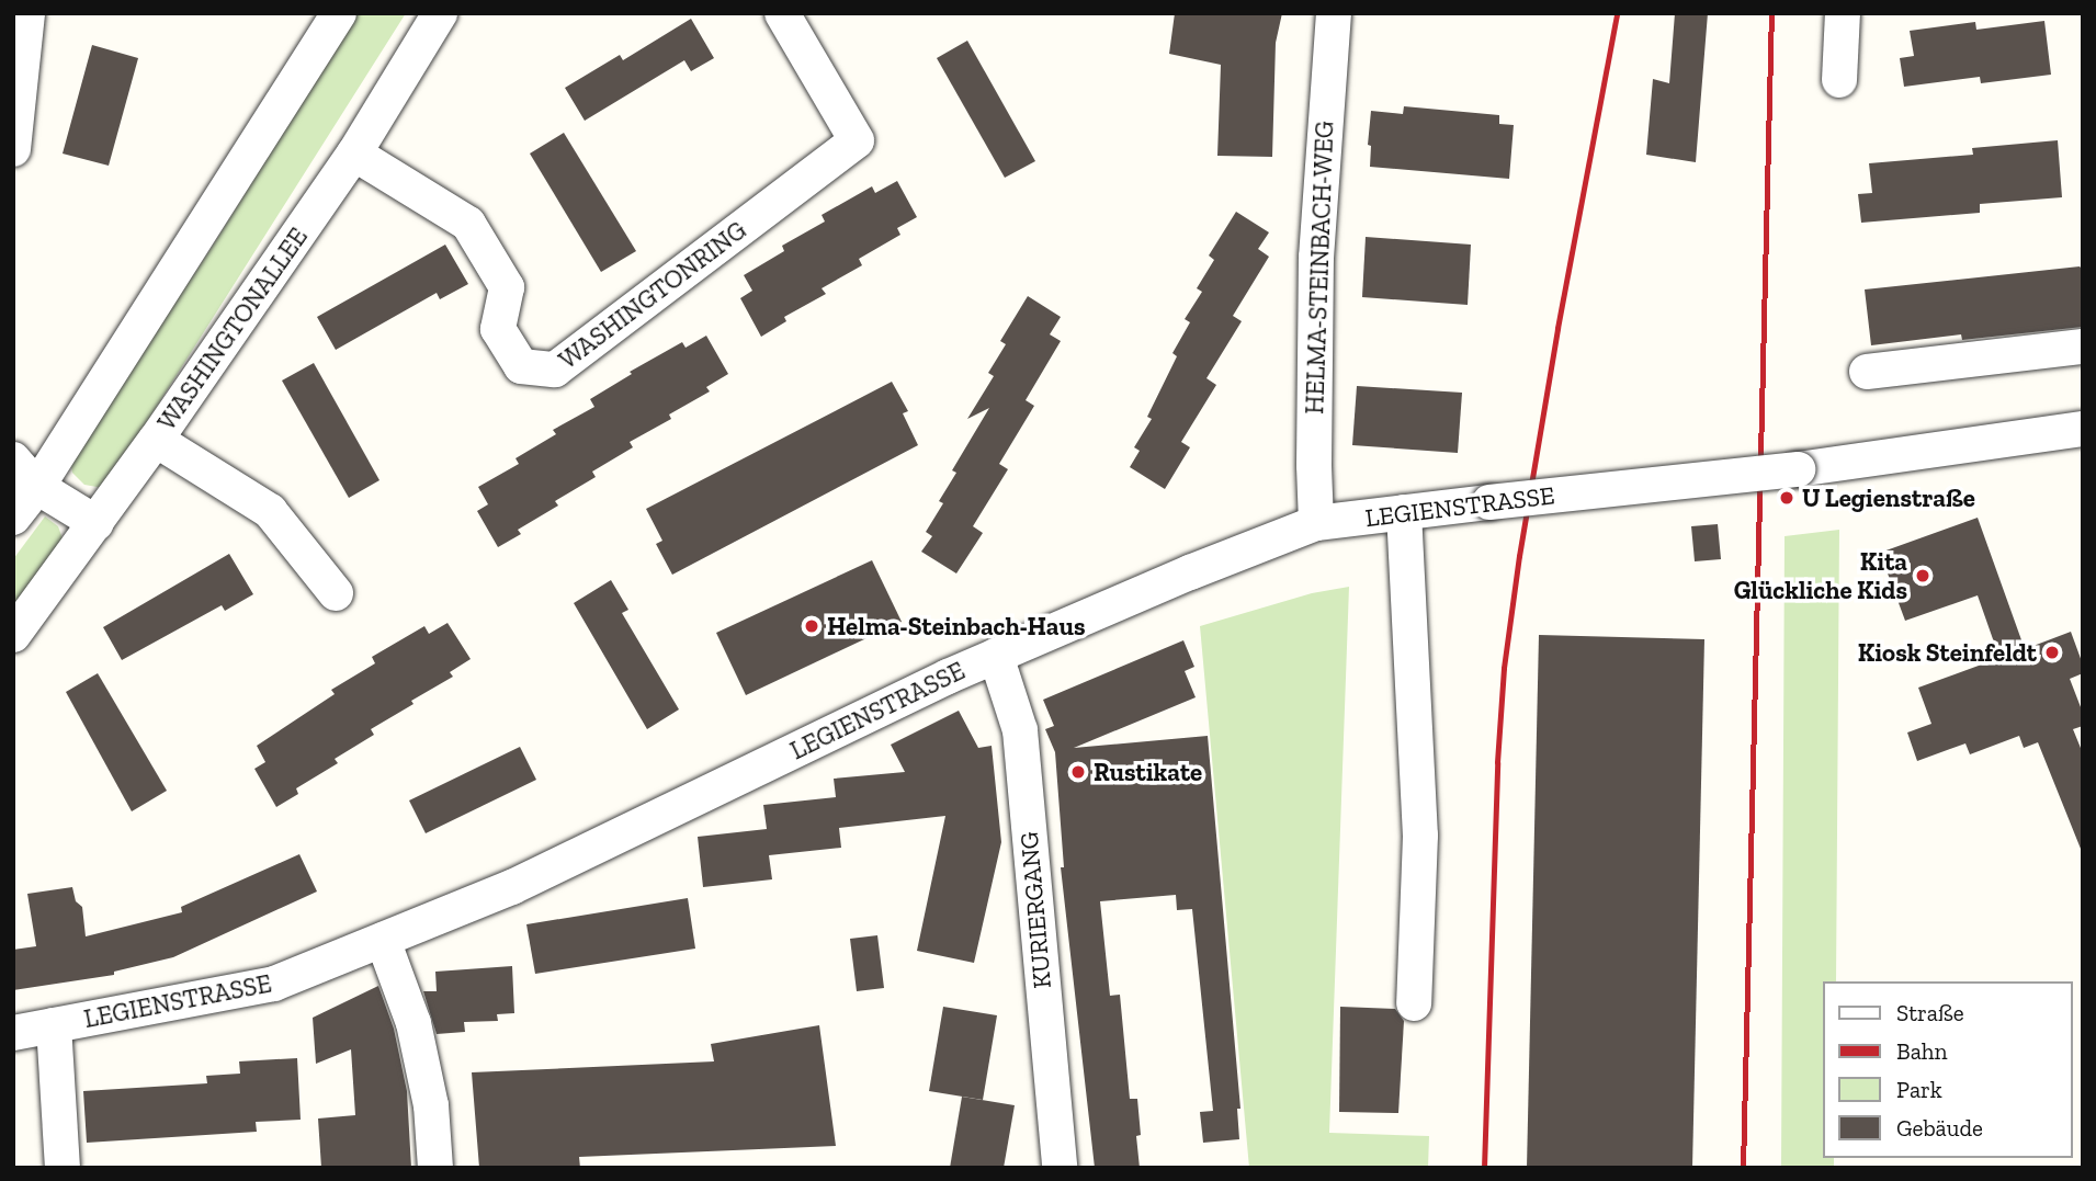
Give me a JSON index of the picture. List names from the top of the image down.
{
  "streets": {
    "street": [
      "HELMA-STEINBACH-WEG",
      "WASHINGTONRING",
      "WASHINGTONALLEE",
      "LEGIENSTRASSE",
      "KURIERGANG"
    ]
  },
  "crossings": [
    ["HELMA-STEINBACH-WEG", "LEGIENSTRASSE"],
    ["WASHINGTONRING", "WASHINGTONALLEE"],
    ["LEGIENSTRASSE", "KURIERGANG"]
  ],
  "places": [
    "U Legienstraße",
    "Kita Glückliche Kids",
    "Helma-Steinbach-Haus",
    "Kiosk Steinfeldt",
    "Rustikate"
  ],
  "legend": [
    "Straße",
    "Bahn",
    "Park",
    "Gebäude"
  ]
}
